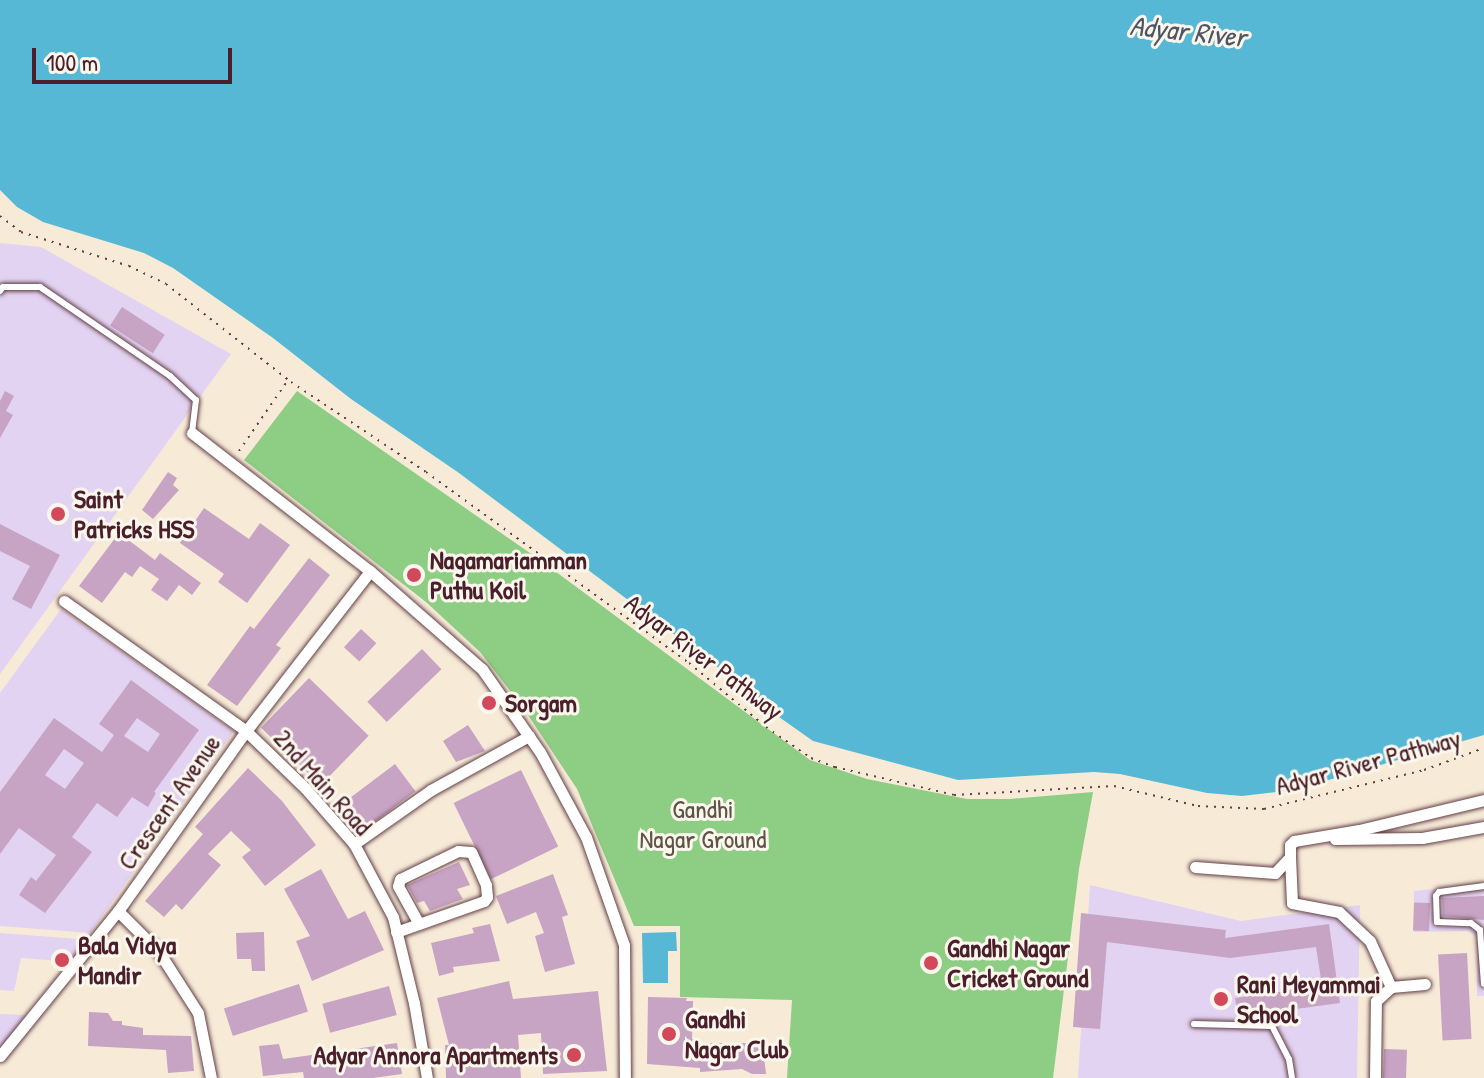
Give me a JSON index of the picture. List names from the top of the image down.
{
  "streets": {
    "street": ["2nd Main Road", "Crescent Avenue"],
    "path": ["Adyar River Pathway"]
  },
  "crossings": [
    ["2nd Main Road", "Crescent Avenue"]
  ],
  "water": ["Adyar River"],
  "parks": ["Gandhi Nagar Ground"],
  "places": [
    "Saint Patricks HSS",
    "Nagamariamman Puthu Koil",
    "Sorgam",
    "Bala Vidya Mandir",
    "Gandhi Nagar Cricket Ground",
    "Rani Meyammai School",
    "Gandhi Nagar Club",
    "Adyar Annora Apartments"
  ],
  "scale_bar": "100 m"
}
